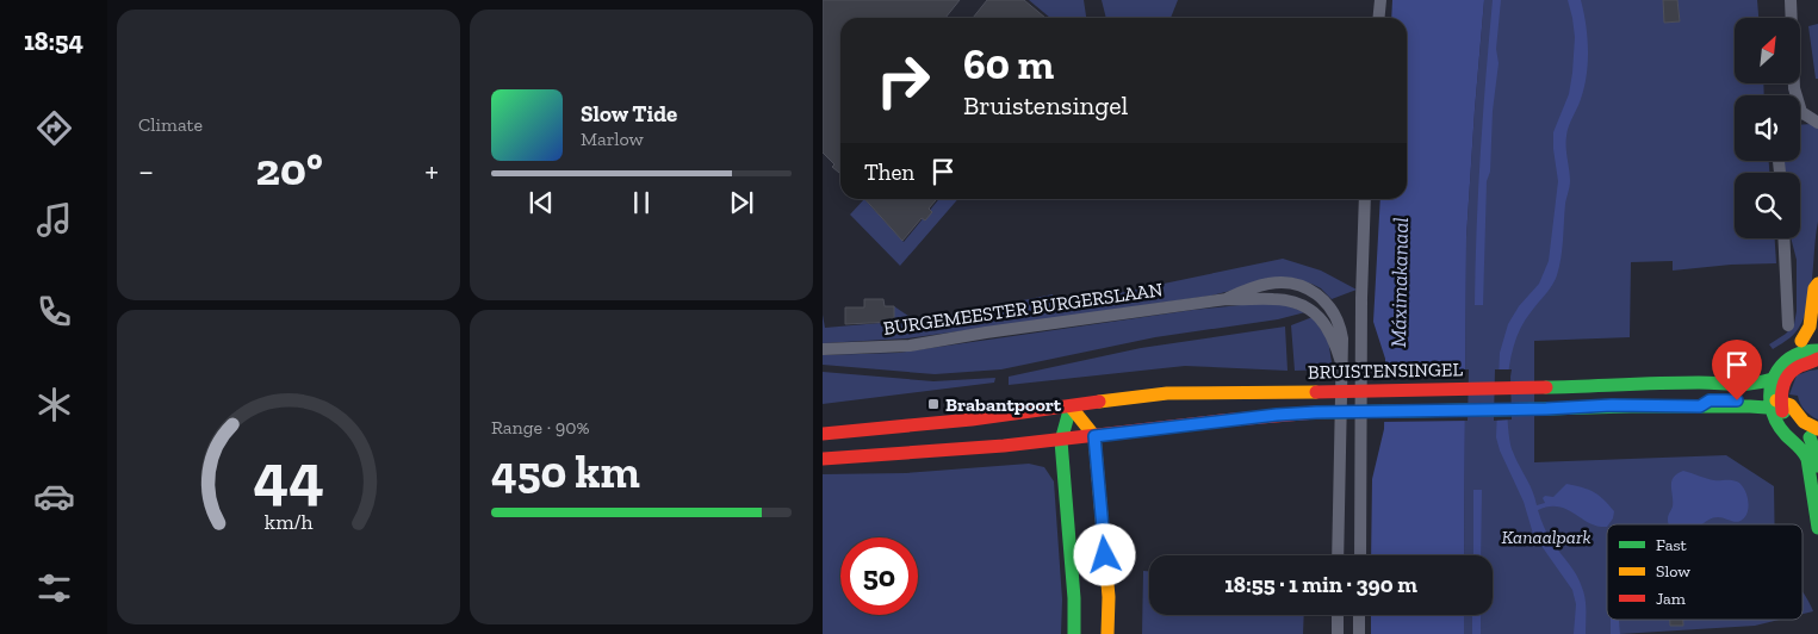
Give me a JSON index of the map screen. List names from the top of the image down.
{
  "streets": {
    "main road": ["BRUISTENSINGEL"],
    "street": ["BURGEMEESTER BURGERSLAAN"]
  },
  "water": ["Máximakanaal"],
  "parks": ["Kanaalpark"],
  "places": {
    "transit": ["Brabantpoort"]
  },
  "legend": ["Fast", "Slow", "Jam"],
  "north": "top right",
  "page": {
    "tabs": "18:54",
    "tile": [
      "Climate",
      ["Range · 90%", "450 km"]
    ],
    "turn": ["60 m", "Bruistensingel"],
    "song": ["Slow Tide", "Marlow"],
    "then": "Then",
    "heat": ["−", "20°", "+"],
    "limit": "50",
    "trip": "18:55 · 1 min · 390 m",
    "gauge": ["44", "km/h"]
  }
}
